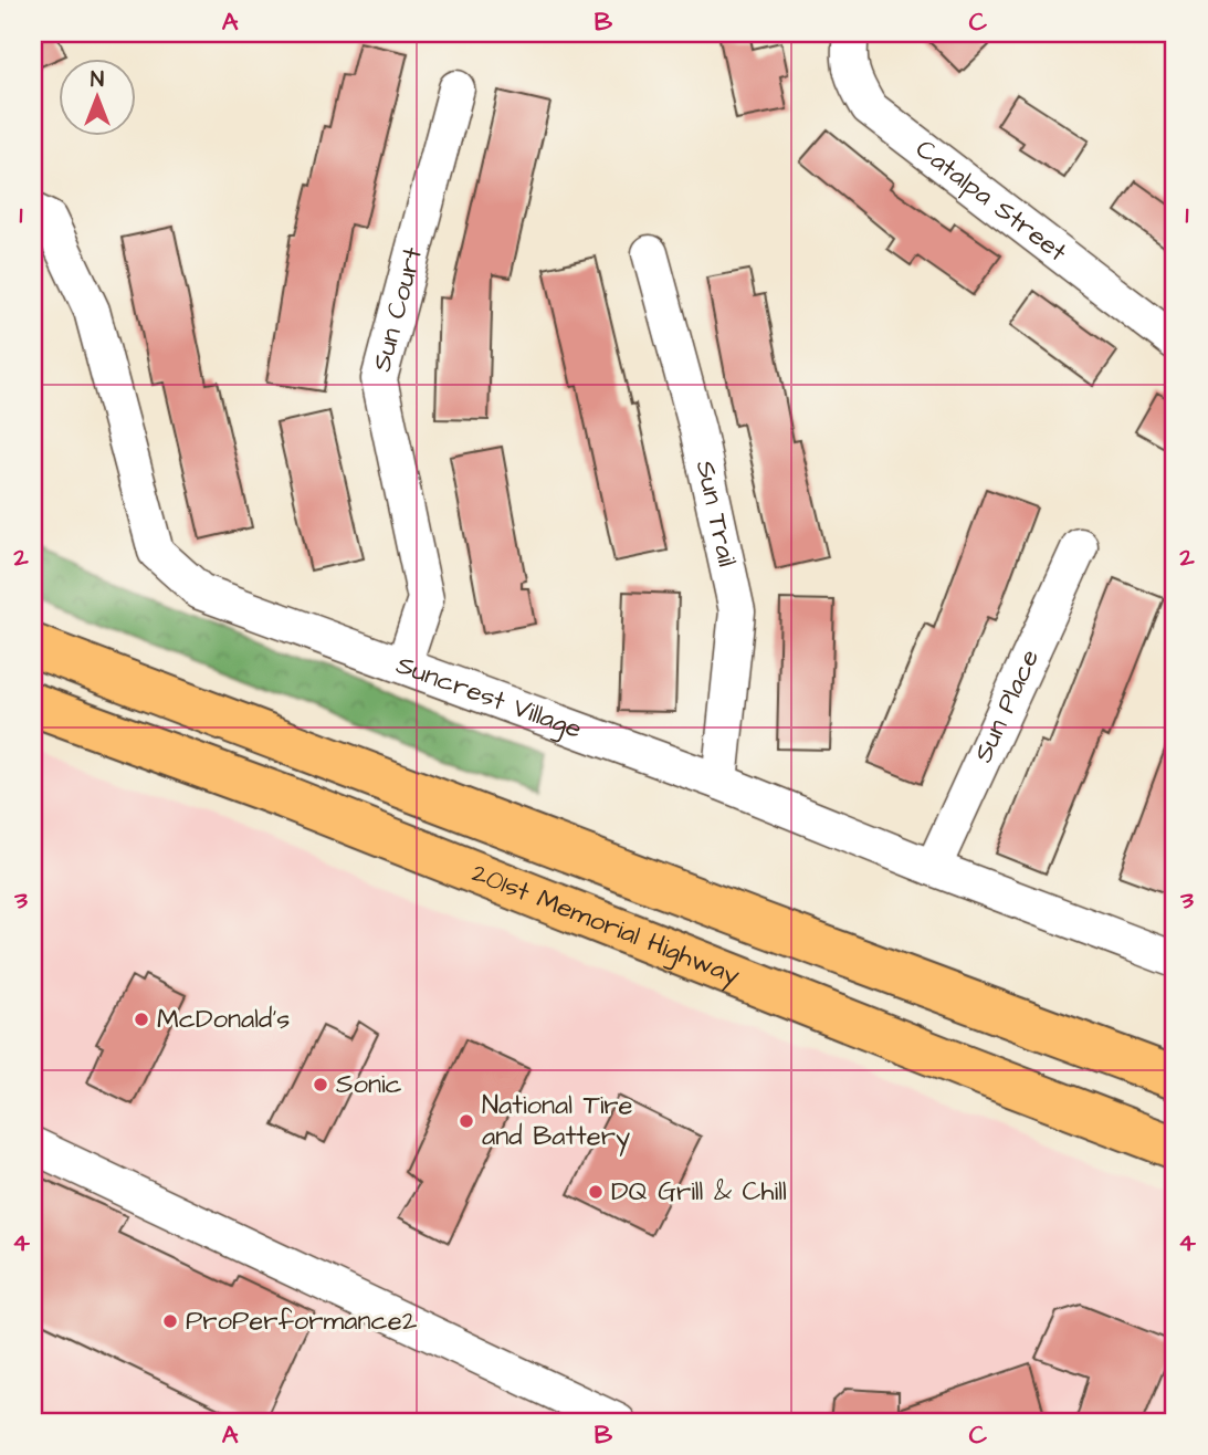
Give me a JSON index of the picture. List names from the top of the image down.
{
  "streets": {
    "main road": ["201st Memorial Highway"],
    "street": [
      "Catalpa Street",
      "Sun Court",
      "Sun Trail",
      "Suncrest Village",
      "Sun Place"
    ]
  },
  "crossings": [
    ["Sun Court", "Suncrest Village"],
    ["Sun Trail", "Suncrest Village"],
    ["Suncrest Village", "Sun Place"]
  ],
  "places": [
    "McDonald's",
    "Sonic",
    "National Tire and Battery",
    "DQ Grill & Chill",
    "ProPerformance2"
  ],
  "north": "top",
  "grid": {
    "columns": ["A", "B", "C"],
    "rows": [
      "1",
      "2",
      "3",
      "4"
    ]
  }
}
